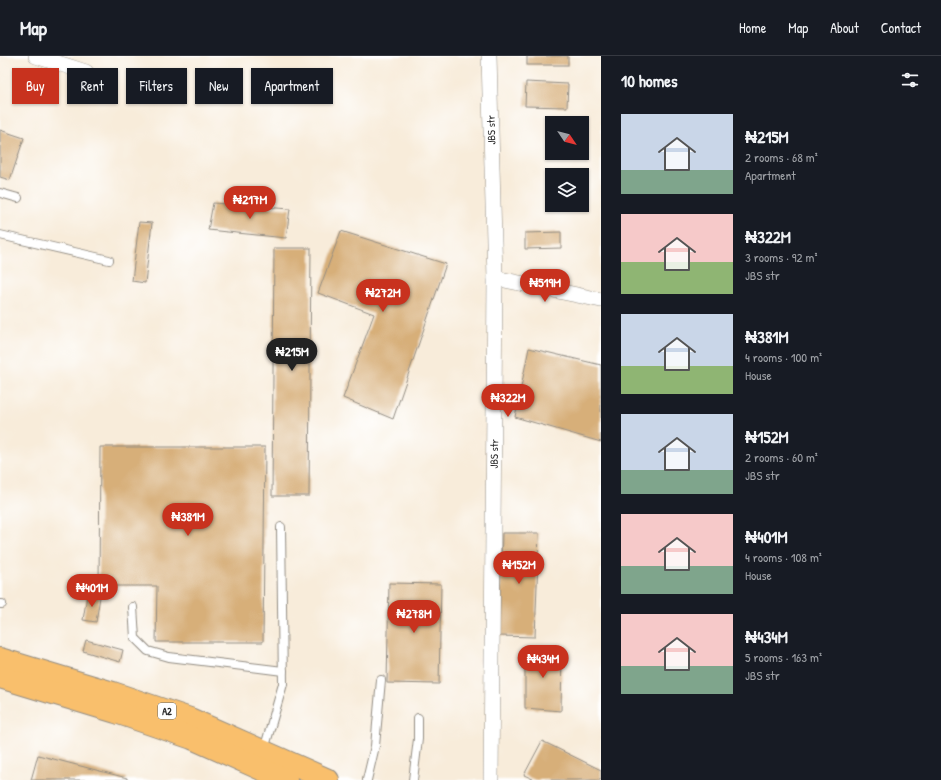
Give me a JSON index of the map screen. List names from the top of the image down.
{
  "streets": {
    "highway": ["A2"],
    "street": ["JBS str"]
  },
  "north": "bottom right",
  "page": {
    "header": "Map",
    "nav": [
      "Home",
      "Map",
      "About",
      "Contact"
    ],
    "heading": "10 homes",
    "chip": [
      "Buy",
      "Rent",
      "Filters",
      "New",
      "Apartment"
    ],
    "list": [
      {
        "name": "₦215M",
        "note": "2 rooms · 68 m² · Apartment"
      },
      {
        "name": "₦322M",
        "note": "3 rooms · 92 m² · JBS str"
      },
      {
        "name": "₦381M",
        "note": "4 rooms · 100 m² · House"
      },
      {
        "name": "₦152M",
        "note": "2 rooms · 60 m² · JBS str"
      },
      {
        "name": "₦401M",
        "note": "4 rooms · 108 m² · House"
      },
      {
        "name": "₦434M",
        "note": "5 rooms · 163 m² · JBS str"
      }
    ],
    "price": [
      "₦217M",
      "₦519M",
      "₦272M",
      "₦215M",
      "₦322M",
      "₦381M",
      "₦152M",
      "₦401M",
      "₦278M",
      "₦434M"
    ]
  }
}
